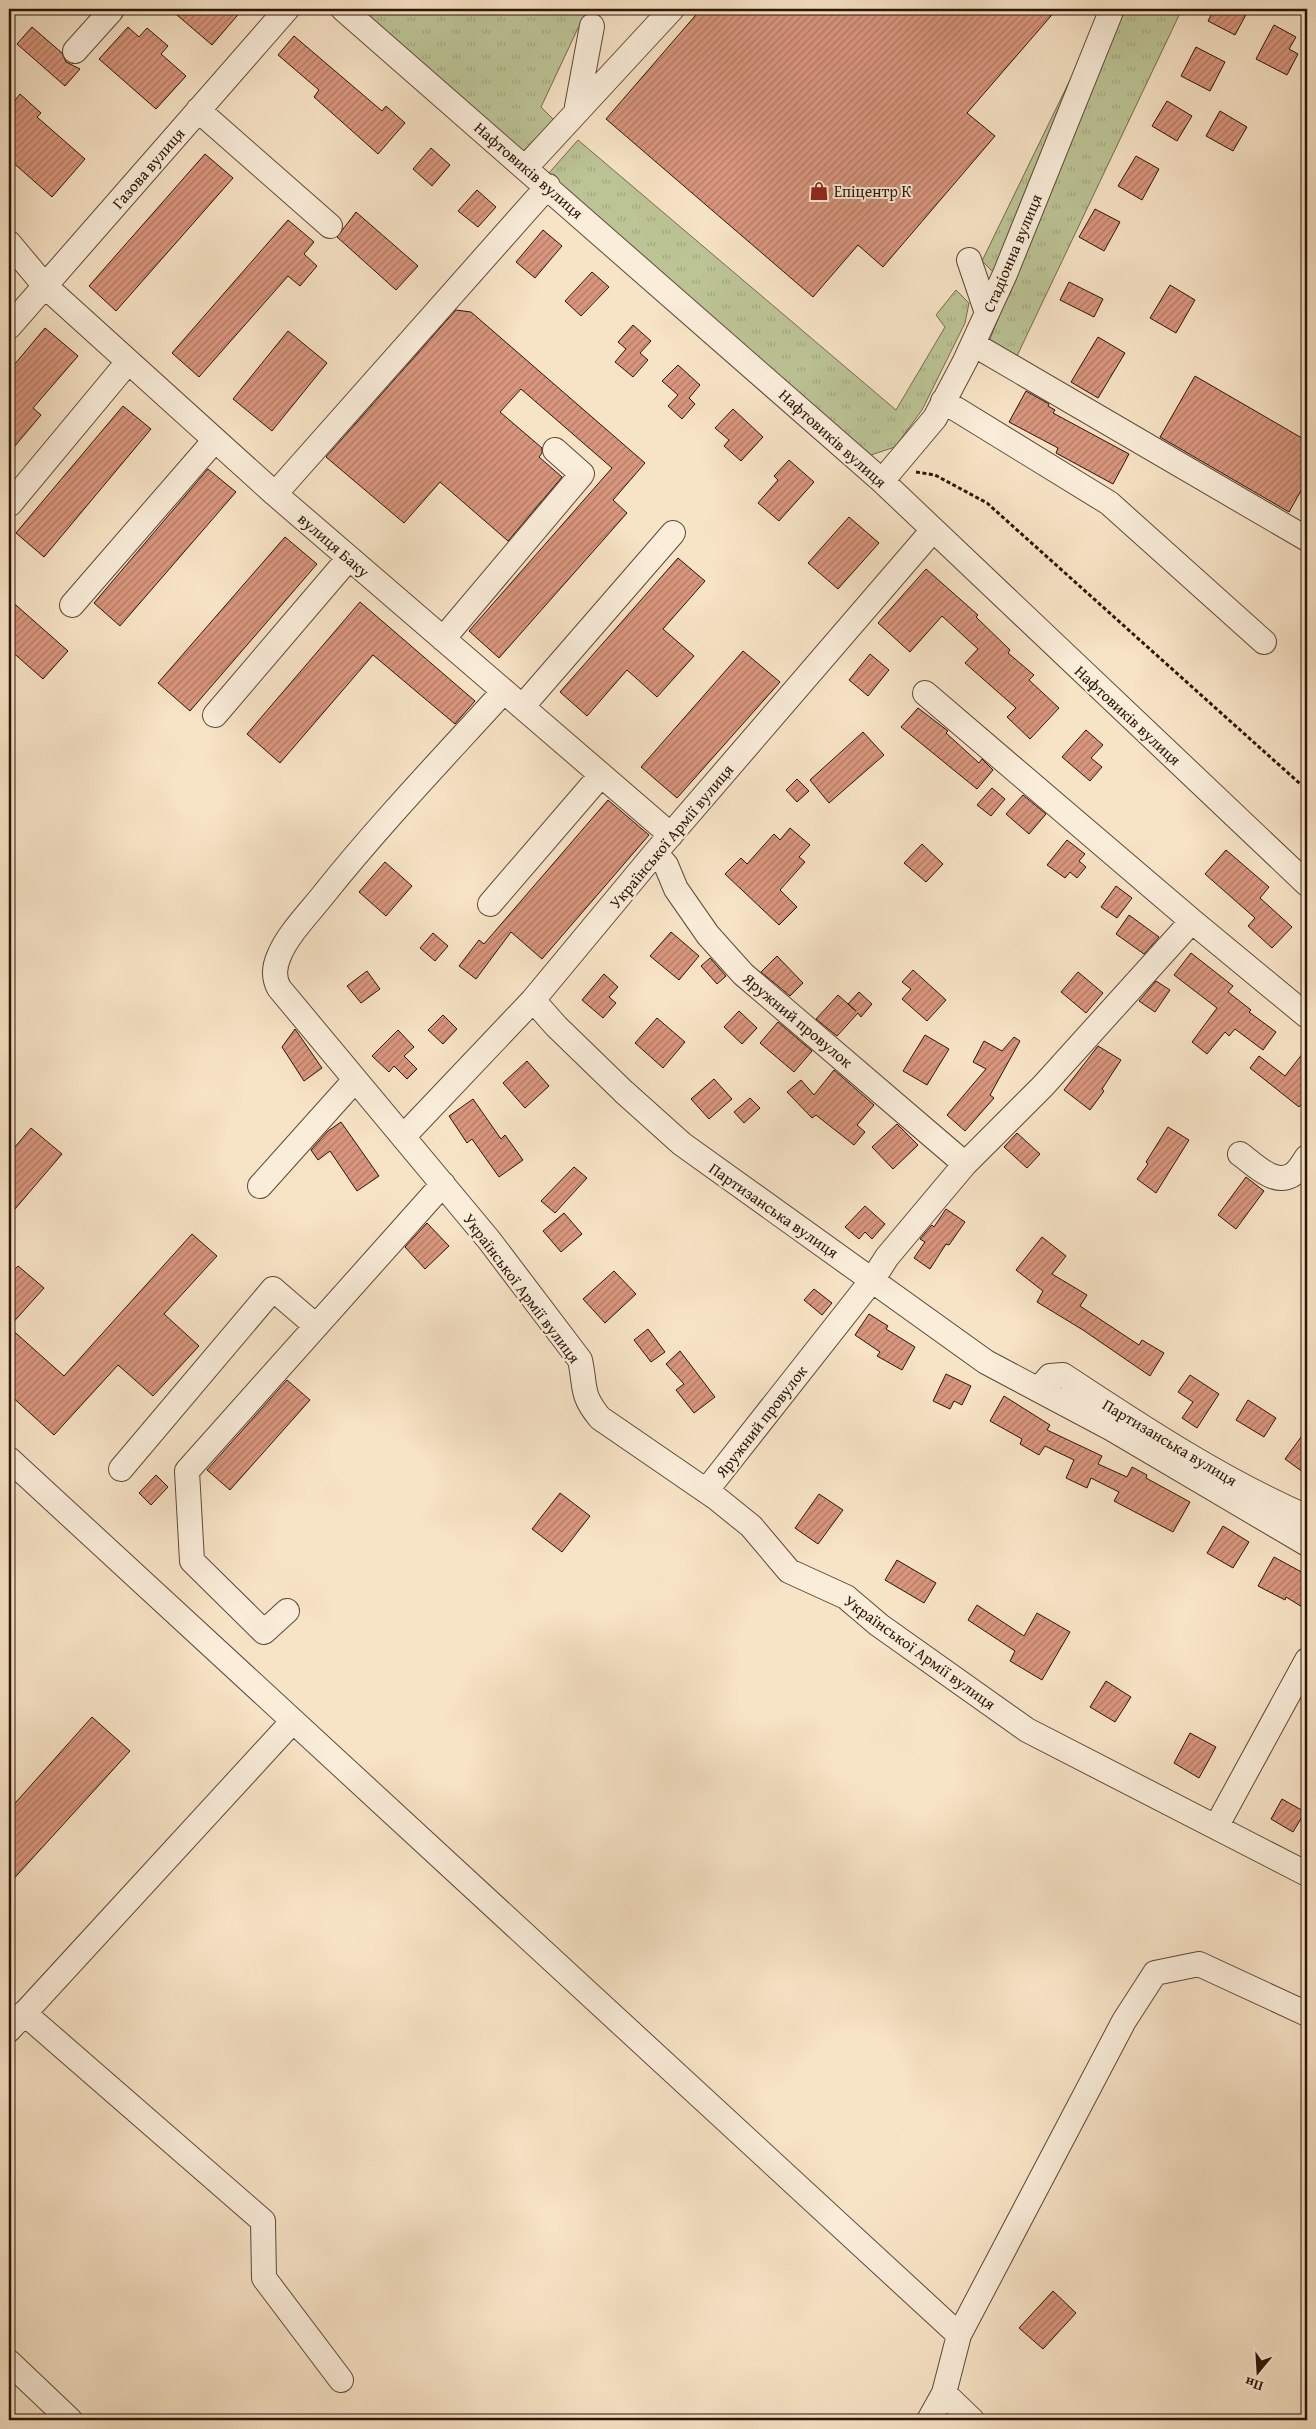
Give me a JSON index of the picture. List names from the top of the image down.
{
  "streets": {
    "street": [
      "Газова вулиця",
      "Нафтовиків вулиця",
      "Стадіонна вулиця",
      "вулиця Баку",
      "Української Армії вулиця",
      "Яружний провулок",
      "Партизанська вулиця"
    ]
  },
  "crossings": [
    ["Газова вулиця", "вулиця Баку"],
    ["Нафтовиків вулиця", "Стадіонна вулиця"],
    ["Нафтовиків вулиця", "Української Армії вулиця"],
    ["вулиця Баку", "Української Армії вулиця"],
    ["Української Армії вулиця", "Яружний провулок"],
    ["Української Армії вулиця", "Партизанська вулиця"],
    ["Яружний провулок", "Партизанська вулиця"]
  ],
  "places": {
    "shop": ["Епіцентр К"]
  },
  "north": "bottom"
}
